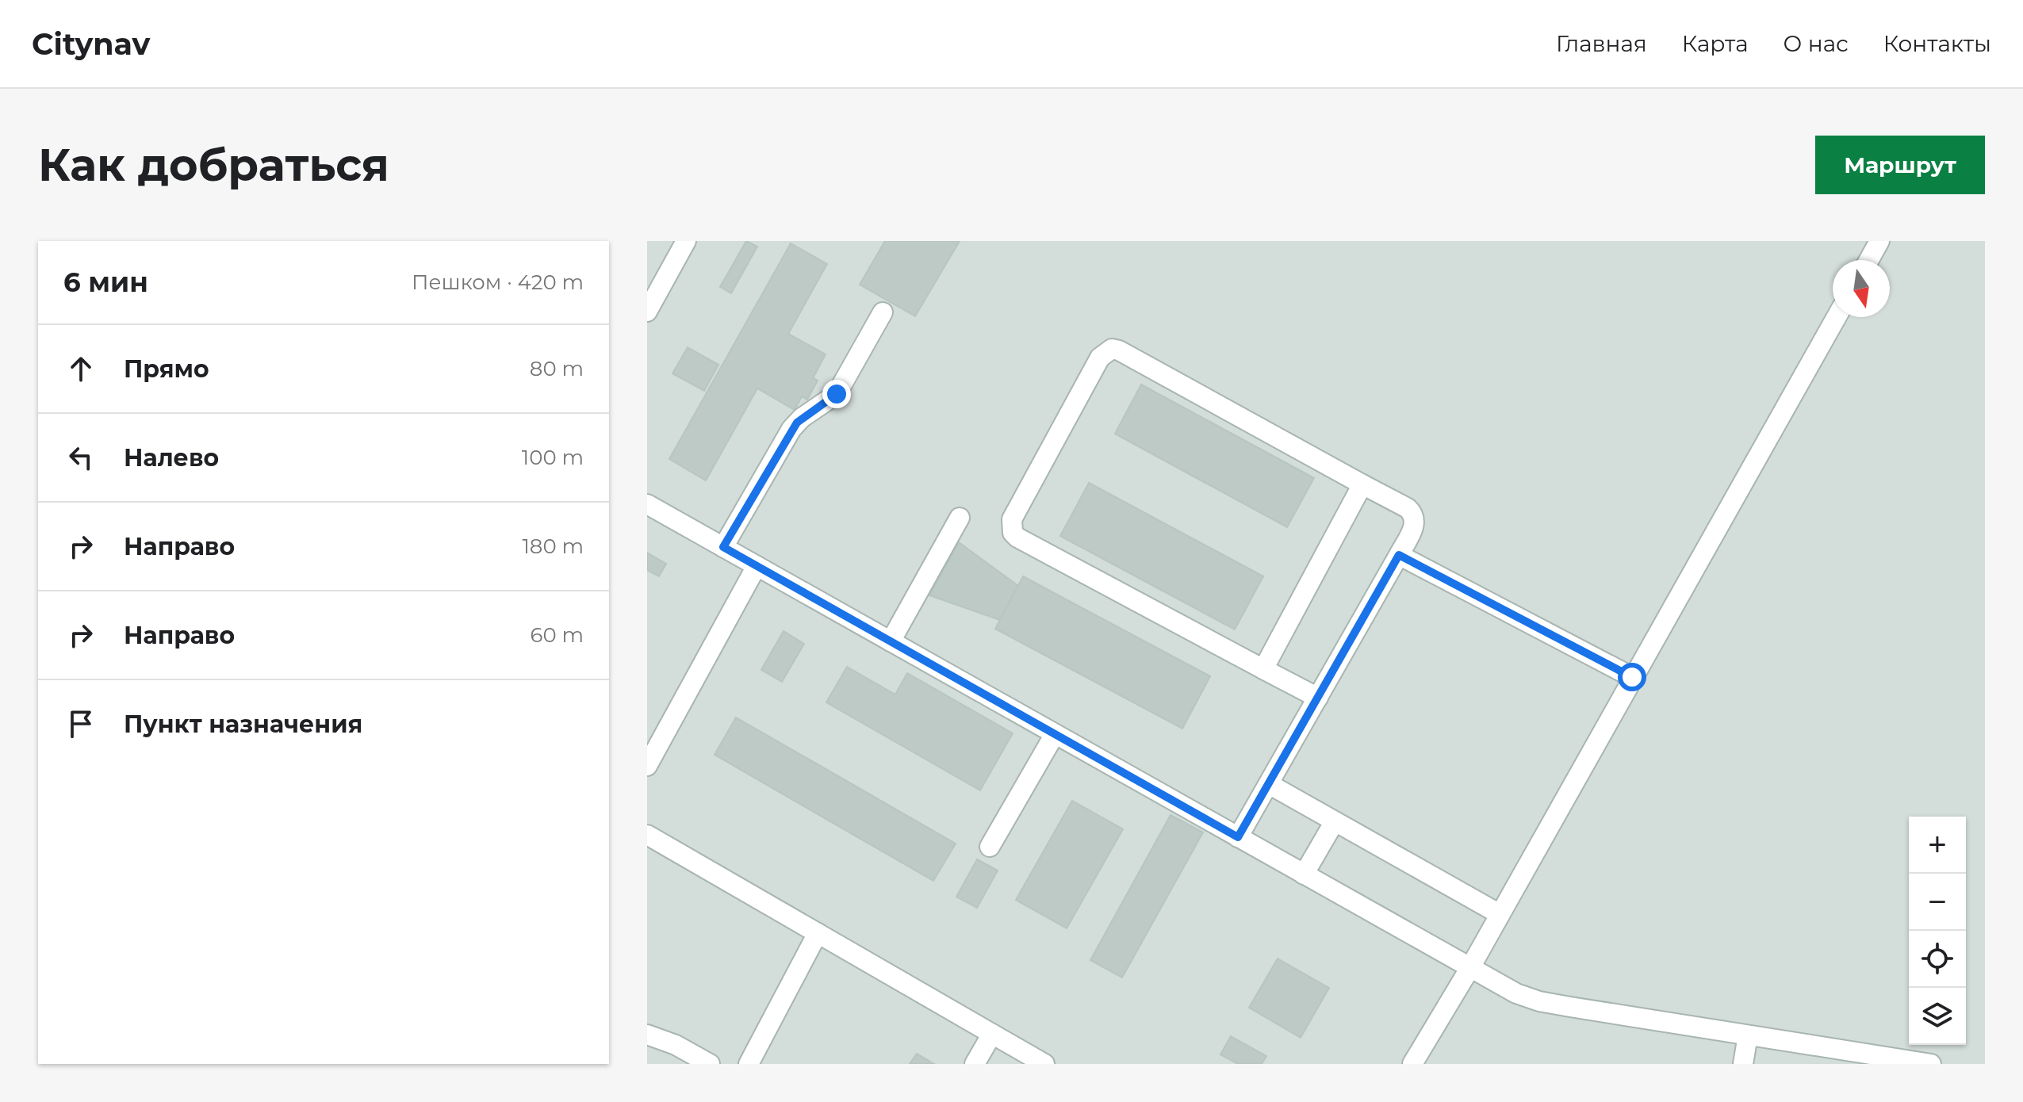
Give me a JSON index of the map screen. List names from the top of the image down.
{
  "north": "bottom",
  "page": {
    "header": "Citynav",
    "nav": [
      "Главная",
      "Карта",
      "О нас",
      "Контакты"
    ],
    "buttons": "Маршрут",
    "title": "Как добраться",
    "heading": ["6 мин", "Пешком · 420 m"],
    "list": [
      ["Прямо", "80 m"],
      ["Налево", "100 m"],
      ["Направо", "180 m"],
      ["Направо", "60 m"],
      "Пункт назначения"
    ],
    "map_buttons": ["+", "−"]
  }
}
